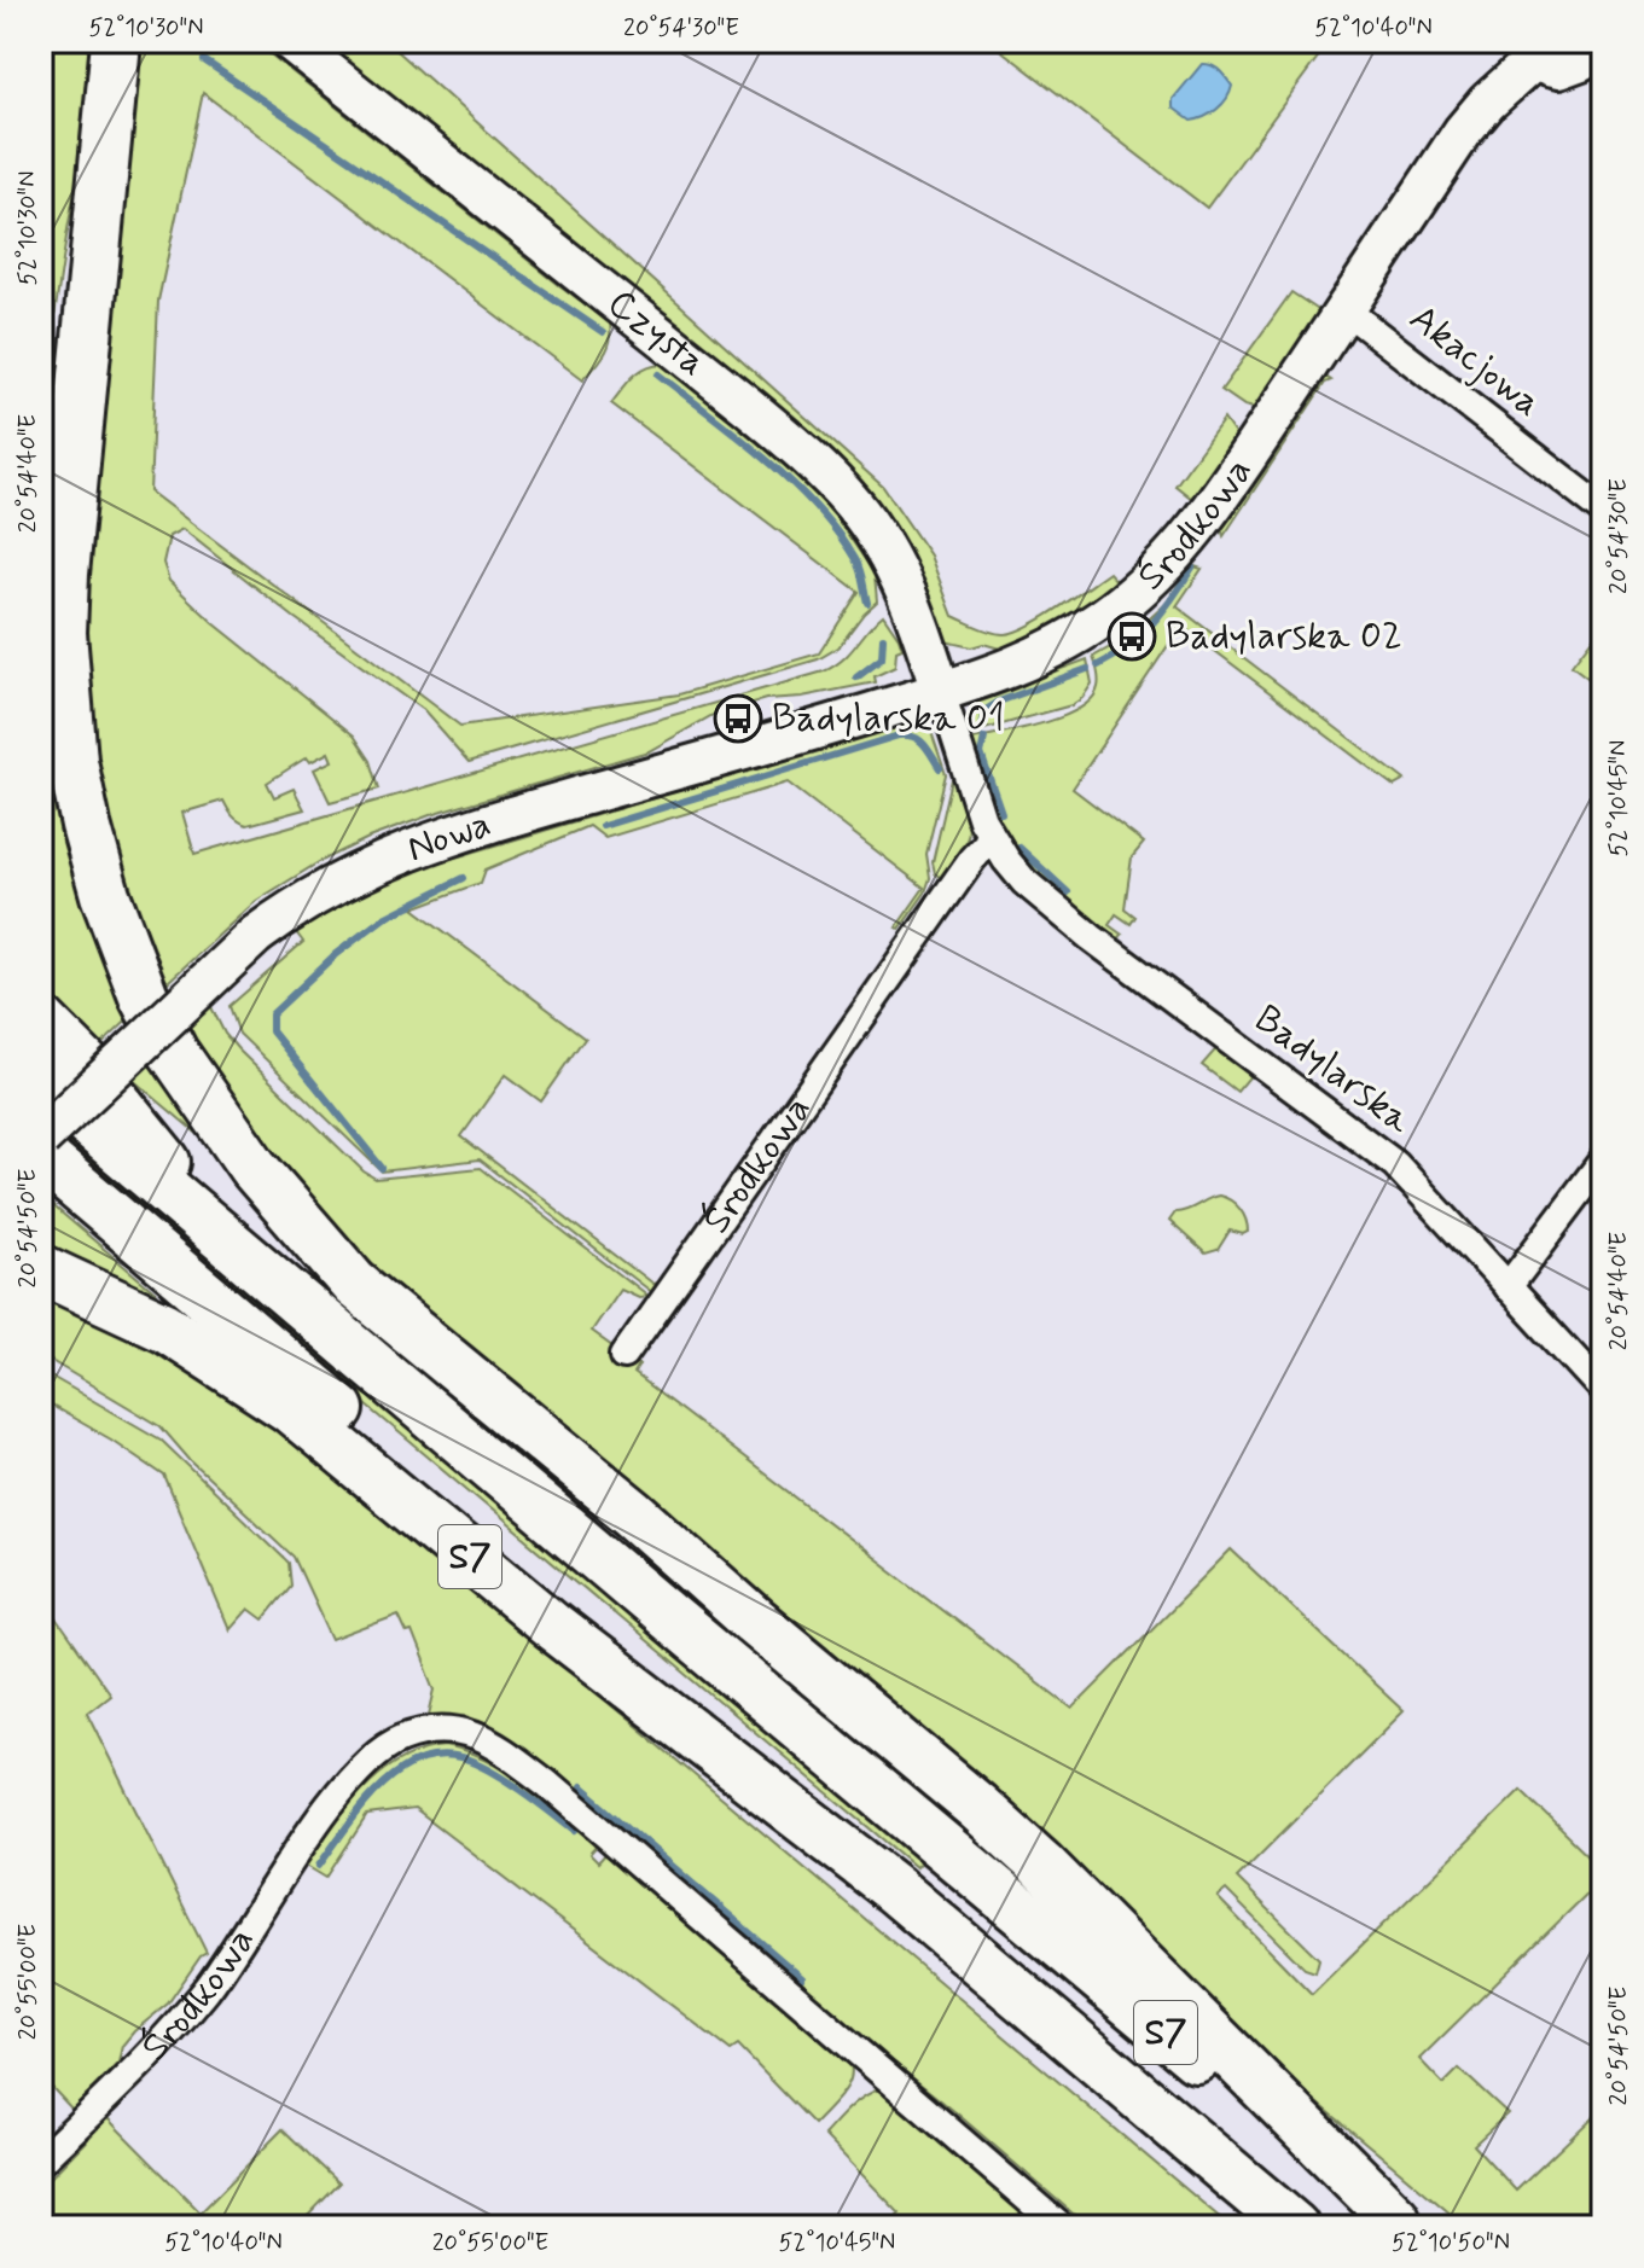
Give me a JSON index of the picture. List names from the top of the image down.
{
  "streets": {
    "highway": ["S7"],
    "street": [
      "Czysta",
      "Akacjowa",
      "Środkowa",
      "Nowa",
      "Badylarska"
    ]
  },
  "crossings": [
    ["Czysta", "Środkowa"],
    ["Czysta", "Nowa"],
    ["Akacjowa", "Środkowa"],
    ["Środkowa", "Nowa"],
    ["Środkowa", "Badylarska"]
  ],
  "places": {
    "bus stop": ["Badylarska 02", "Badylarska 01"]
  },
  "coordinates": [
    "52°10'30\"N",
    "20°54'30\"E",
    "52°10'40\"N",
    "20°54'40\"E",
    "52°10'45\"N",
    "20°54'50\"E",
    "20°55'00\"E",
    "52°10'50\"N"
  ]
}
